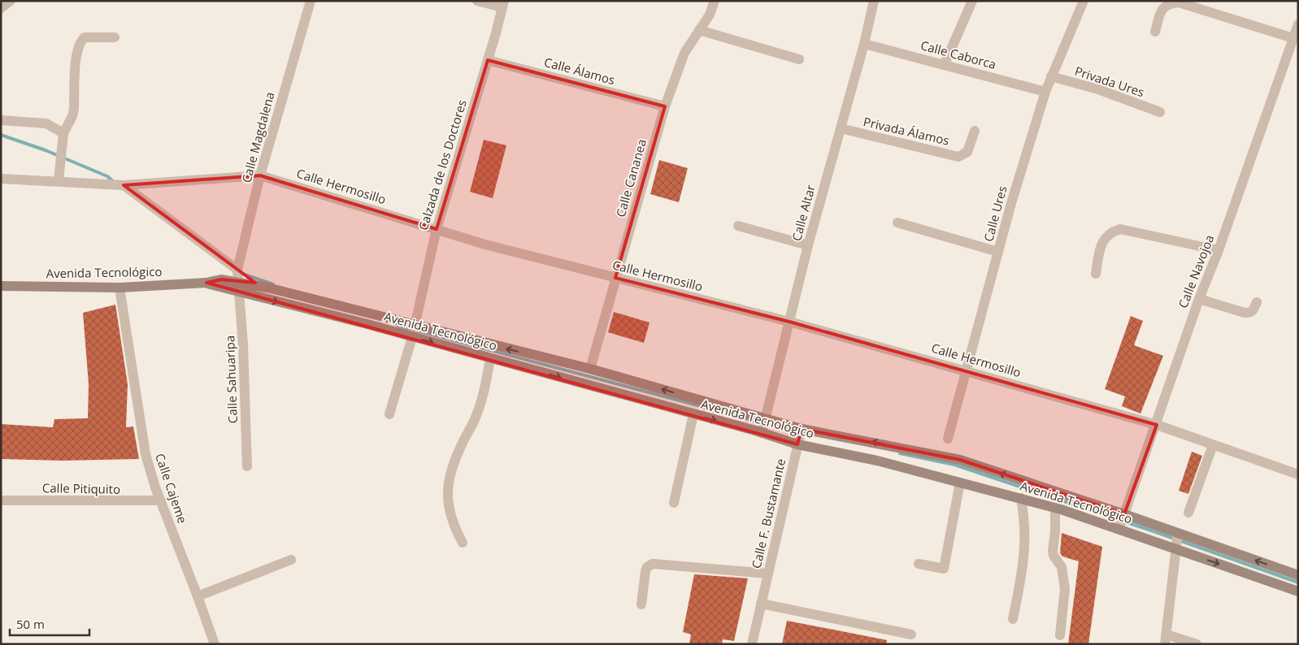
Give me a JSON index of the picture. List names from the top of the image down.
{
  "streets": {
    "main road": ["Avenida Tecnológico"],
    "street": [
      "Calle Caborca",
      "Calle Álamos",
      "Privada Ures",
      "Privada Álamos",
      "Calle Magdalena",
      "Calzada de los Doctores",
      "Calle Cananea",
      "Calle Hermosillo",
      "Calle Altar",
      "Calle Ures",
      "Calle Navojoa",
      "Calle Sahuaripa",
      "Calle Pitiquito",
      "Calle Cajeme",
      "Calle F. Bustamante"
    ]
  },
  "crossings": [
    ["Calle Caborca", "Calle Altar"],
    ["Calle Caborca", "Calle Ures"],
    ["Calle Álamos", "Calzada de los Doctores"],
    ["Calle Álamos", "Calle Cananea"],
    ["Privada Ures", "Calle Ures"],
    ["Privada Álamos", "Calle Altar"],
    ["Calle Magdalena", "Calle Hermosillo"],
    ["Calle Magdalena", "Avenida Tecnológico"],
    ["Calle Magdalena", "Calle Sahuaripa"],
    ["Calzada de los Doctores", "Calle Hermosillo"],
    ["Calzada de los Doctores", "Avenida Tecnológico"],
    ["Calle Cananea", "Calle Hermosillo"],
    ["Calle Cananea", "Avenida Tecnológico"],
    ["Calle Hermosillo", "Calle Altar"],
    ["Calle Hermosillo", "Calle Ures"],
    ["Calle Hermosillo", "Calle Navojoa"],
    ["Calle Altar", "Avenida Tecnológico"],
    ["Calle Navojoa", "Avenida Tecnológico"],
    ["Avenida Tecnológico", "Calle Sahuaripa"],
    ["Avenida Tecnológico", "Calle Cajeme"],
    ["Avenida Tecnológico", "Calle F. Bustamante"],
    ["Calle Pitiquito", "Calle Cajeme"]
  ],
  "scale_bar": "50 m"
}
